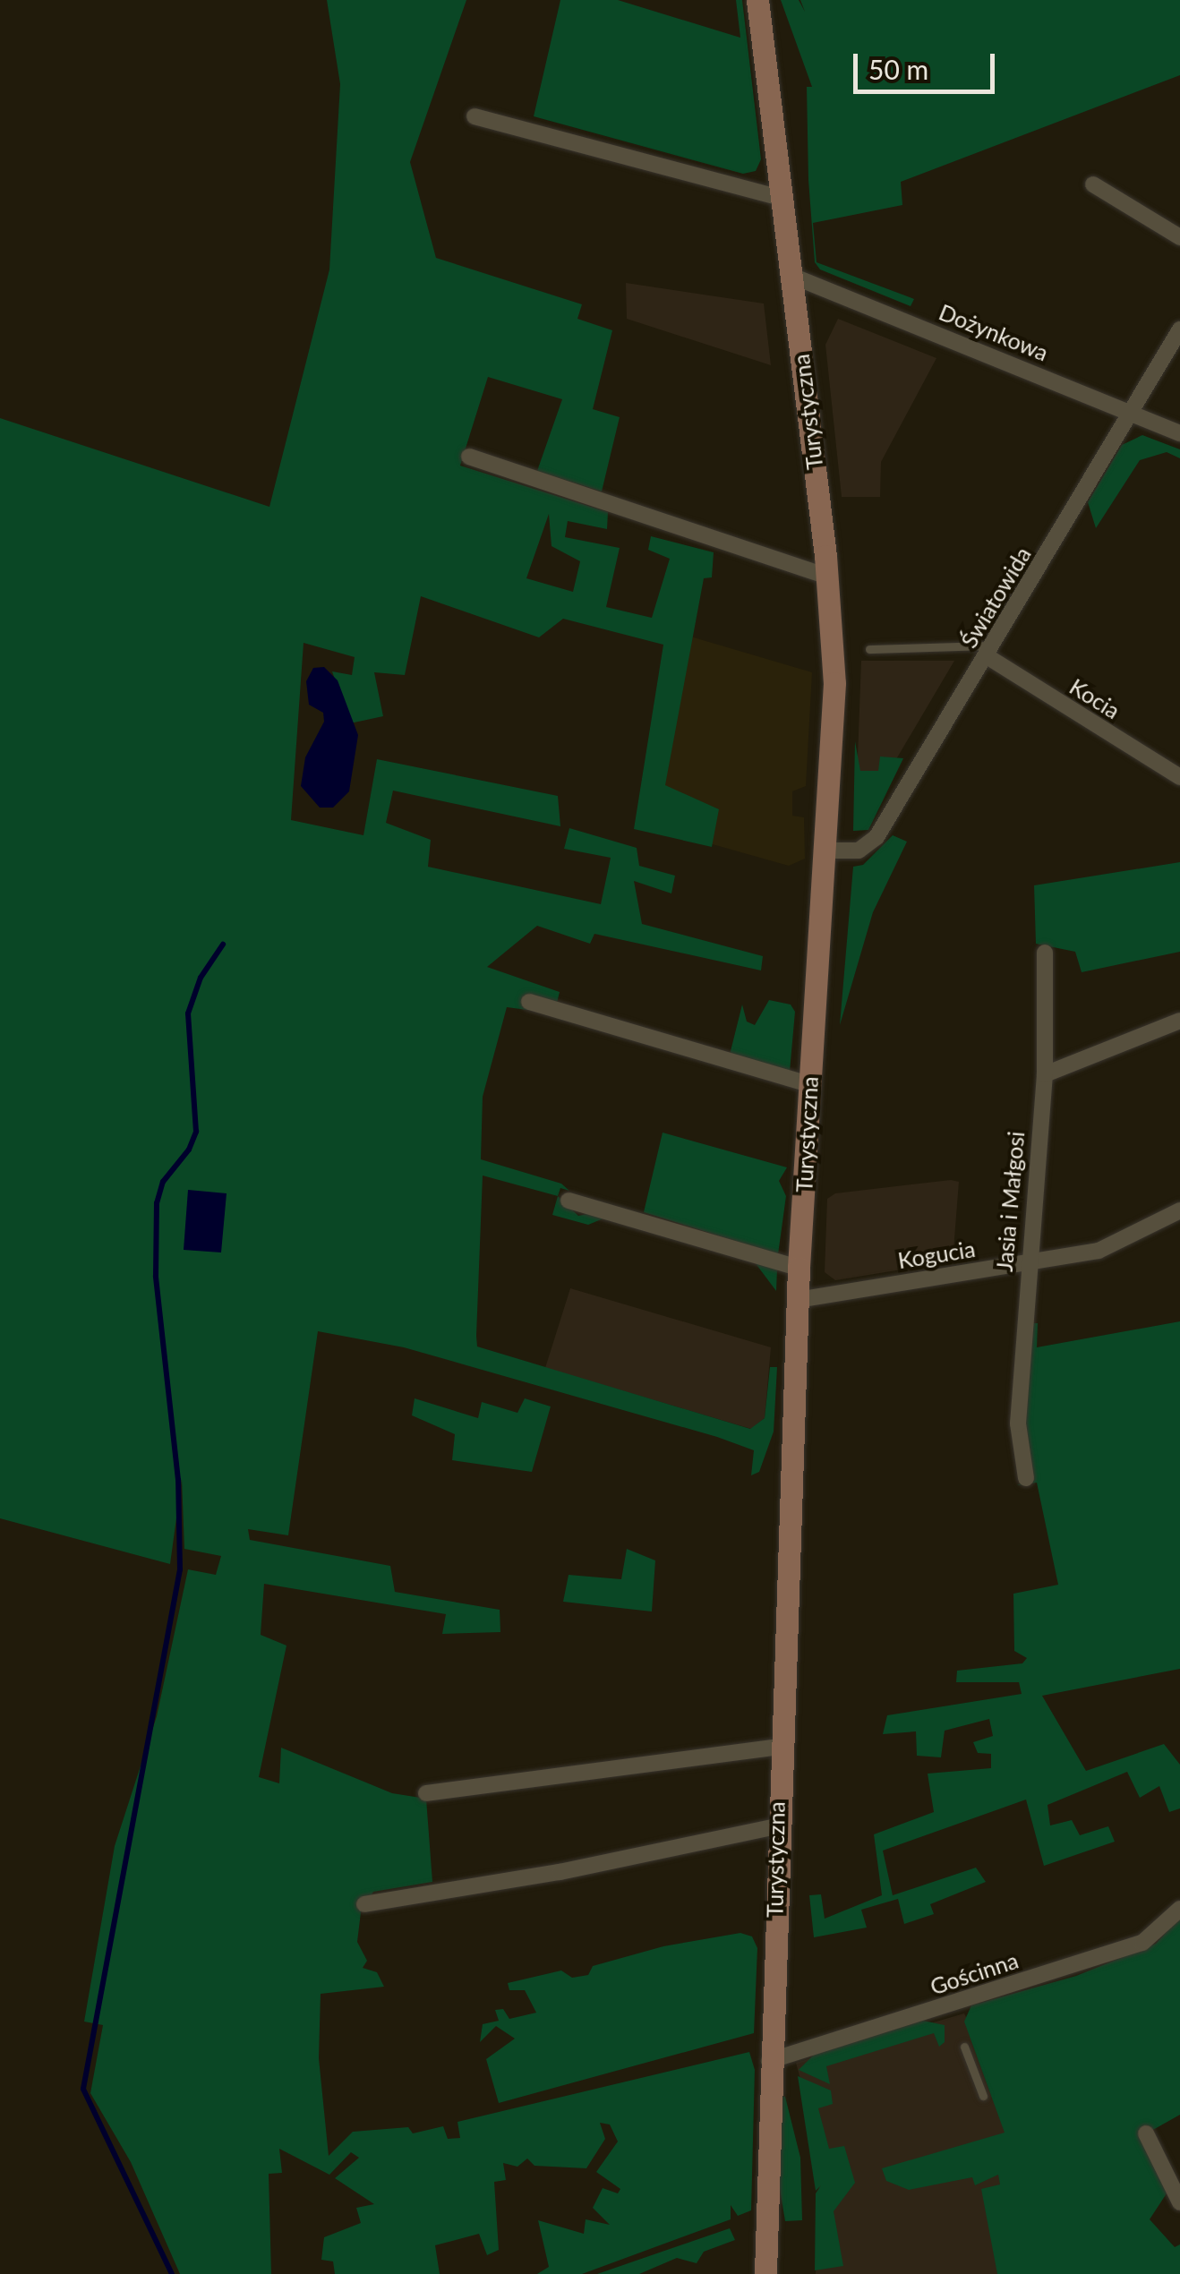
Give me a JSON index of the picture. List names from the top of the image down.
{
  "streets": {
    "main road": ["Turystyczna"],
    "street": [
      "Dożynkowa",
      "Światowida",
      "Kocia",
      "Jasia i Małgosi",
      "Kogucia",
      "Gościnna"
    ]
  },
  "crossings": [
    ["Dożynkowa", "Turystyczna"],
    ["Dożynkowa", "Światowida"],
    ["Turystyczna", "Światowida"],
    ["Turystyczna", "Kogucia"],
    ["Turystyczna", "Gościnna"],
    ["Światowida", "Kocia"],
    ["Jasia i Małgosi", "Kogucia"]
  ],
  "scale_bar": "50 m"
}
